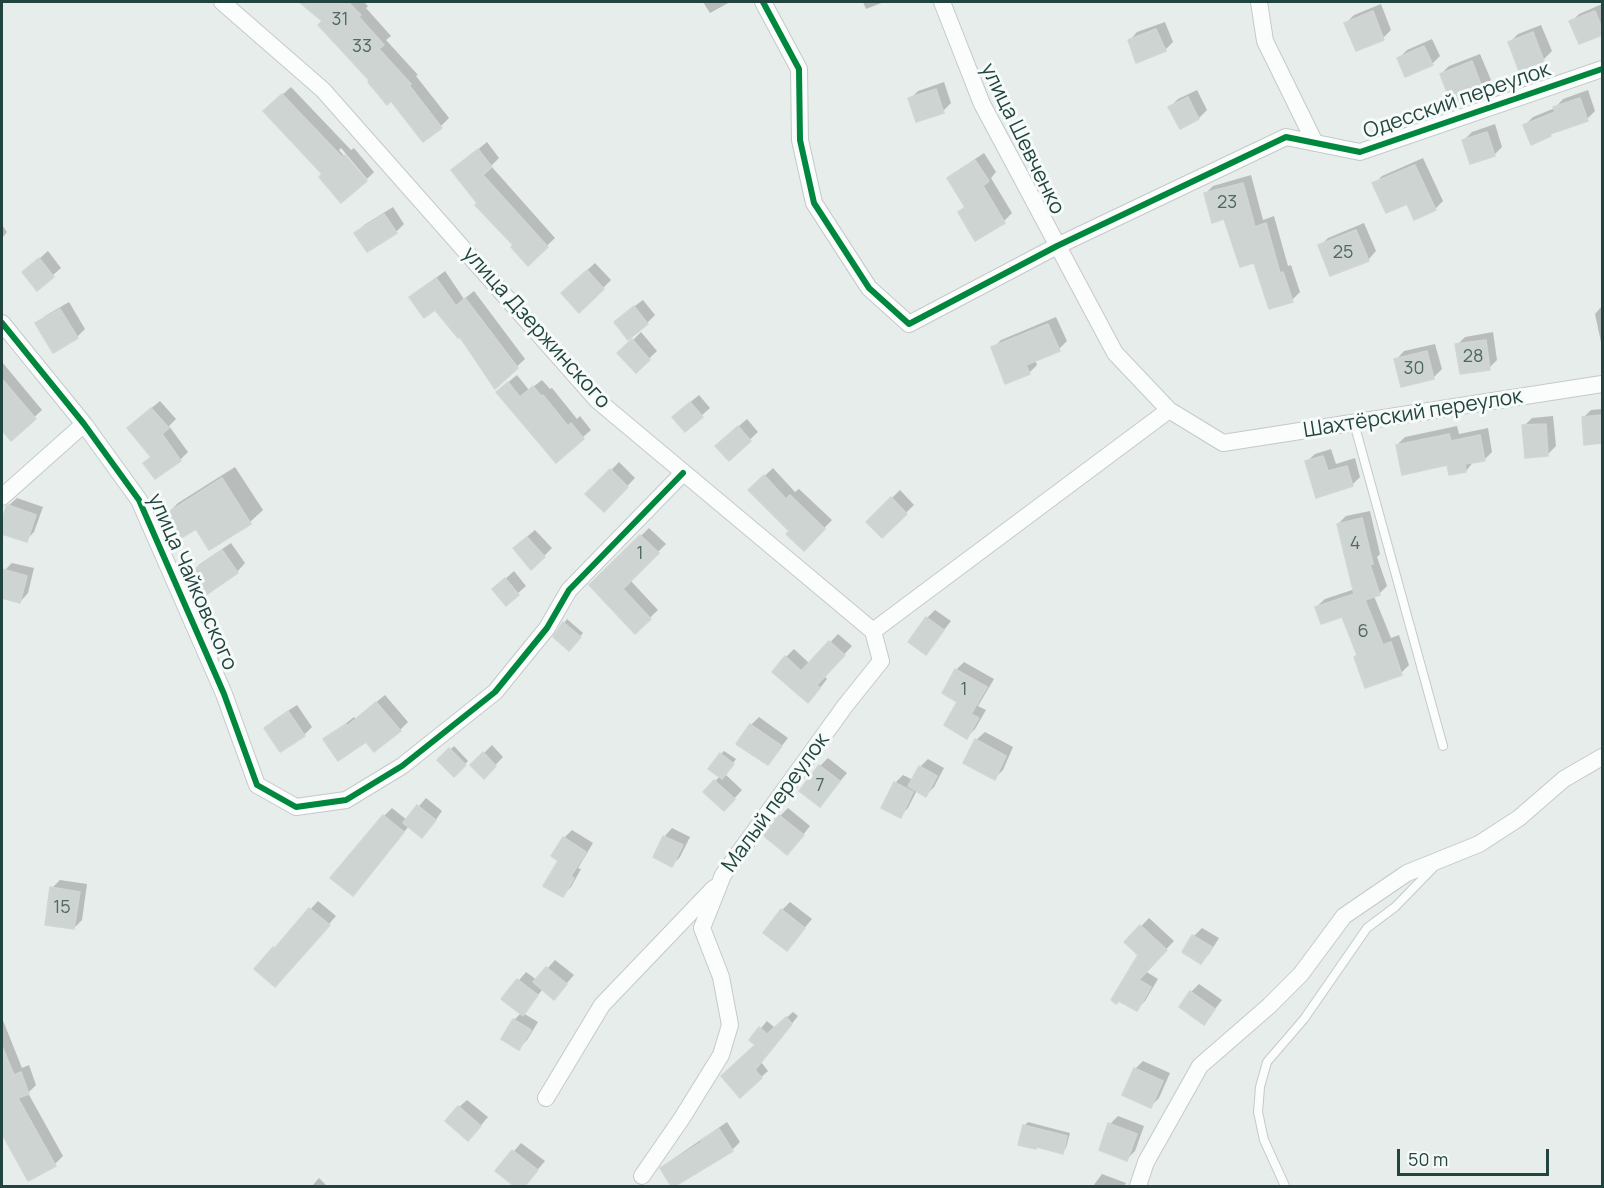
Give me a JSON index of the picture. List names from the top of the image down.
{
  "streets": {
    "street": [
      "Одесский переулок",
      "улица Шевченко",
      "улица Дзержинского",
      "Шахтёрский переулок",
      "улица Чайковского",
      "Малый переулок"
    ]
  },
  "crossings": [
    ["Одесский переулок", "улица Шевченко"],
    ["улица Шевченко", "Шахтёрский переулок"],
    ["улица Дзержинского", "улица Чайковского"],
    ["улица Дзержинского", "Малый переулок"]
  ],
  "house_numbers": [
    "31",
    "33",
    "23",
    "25",
    "28",
    "30",
    "4",
    "1",
    "6",
    "1",
    "7",
    "15"
  ],
  "scale_bar": "50 m"
}
